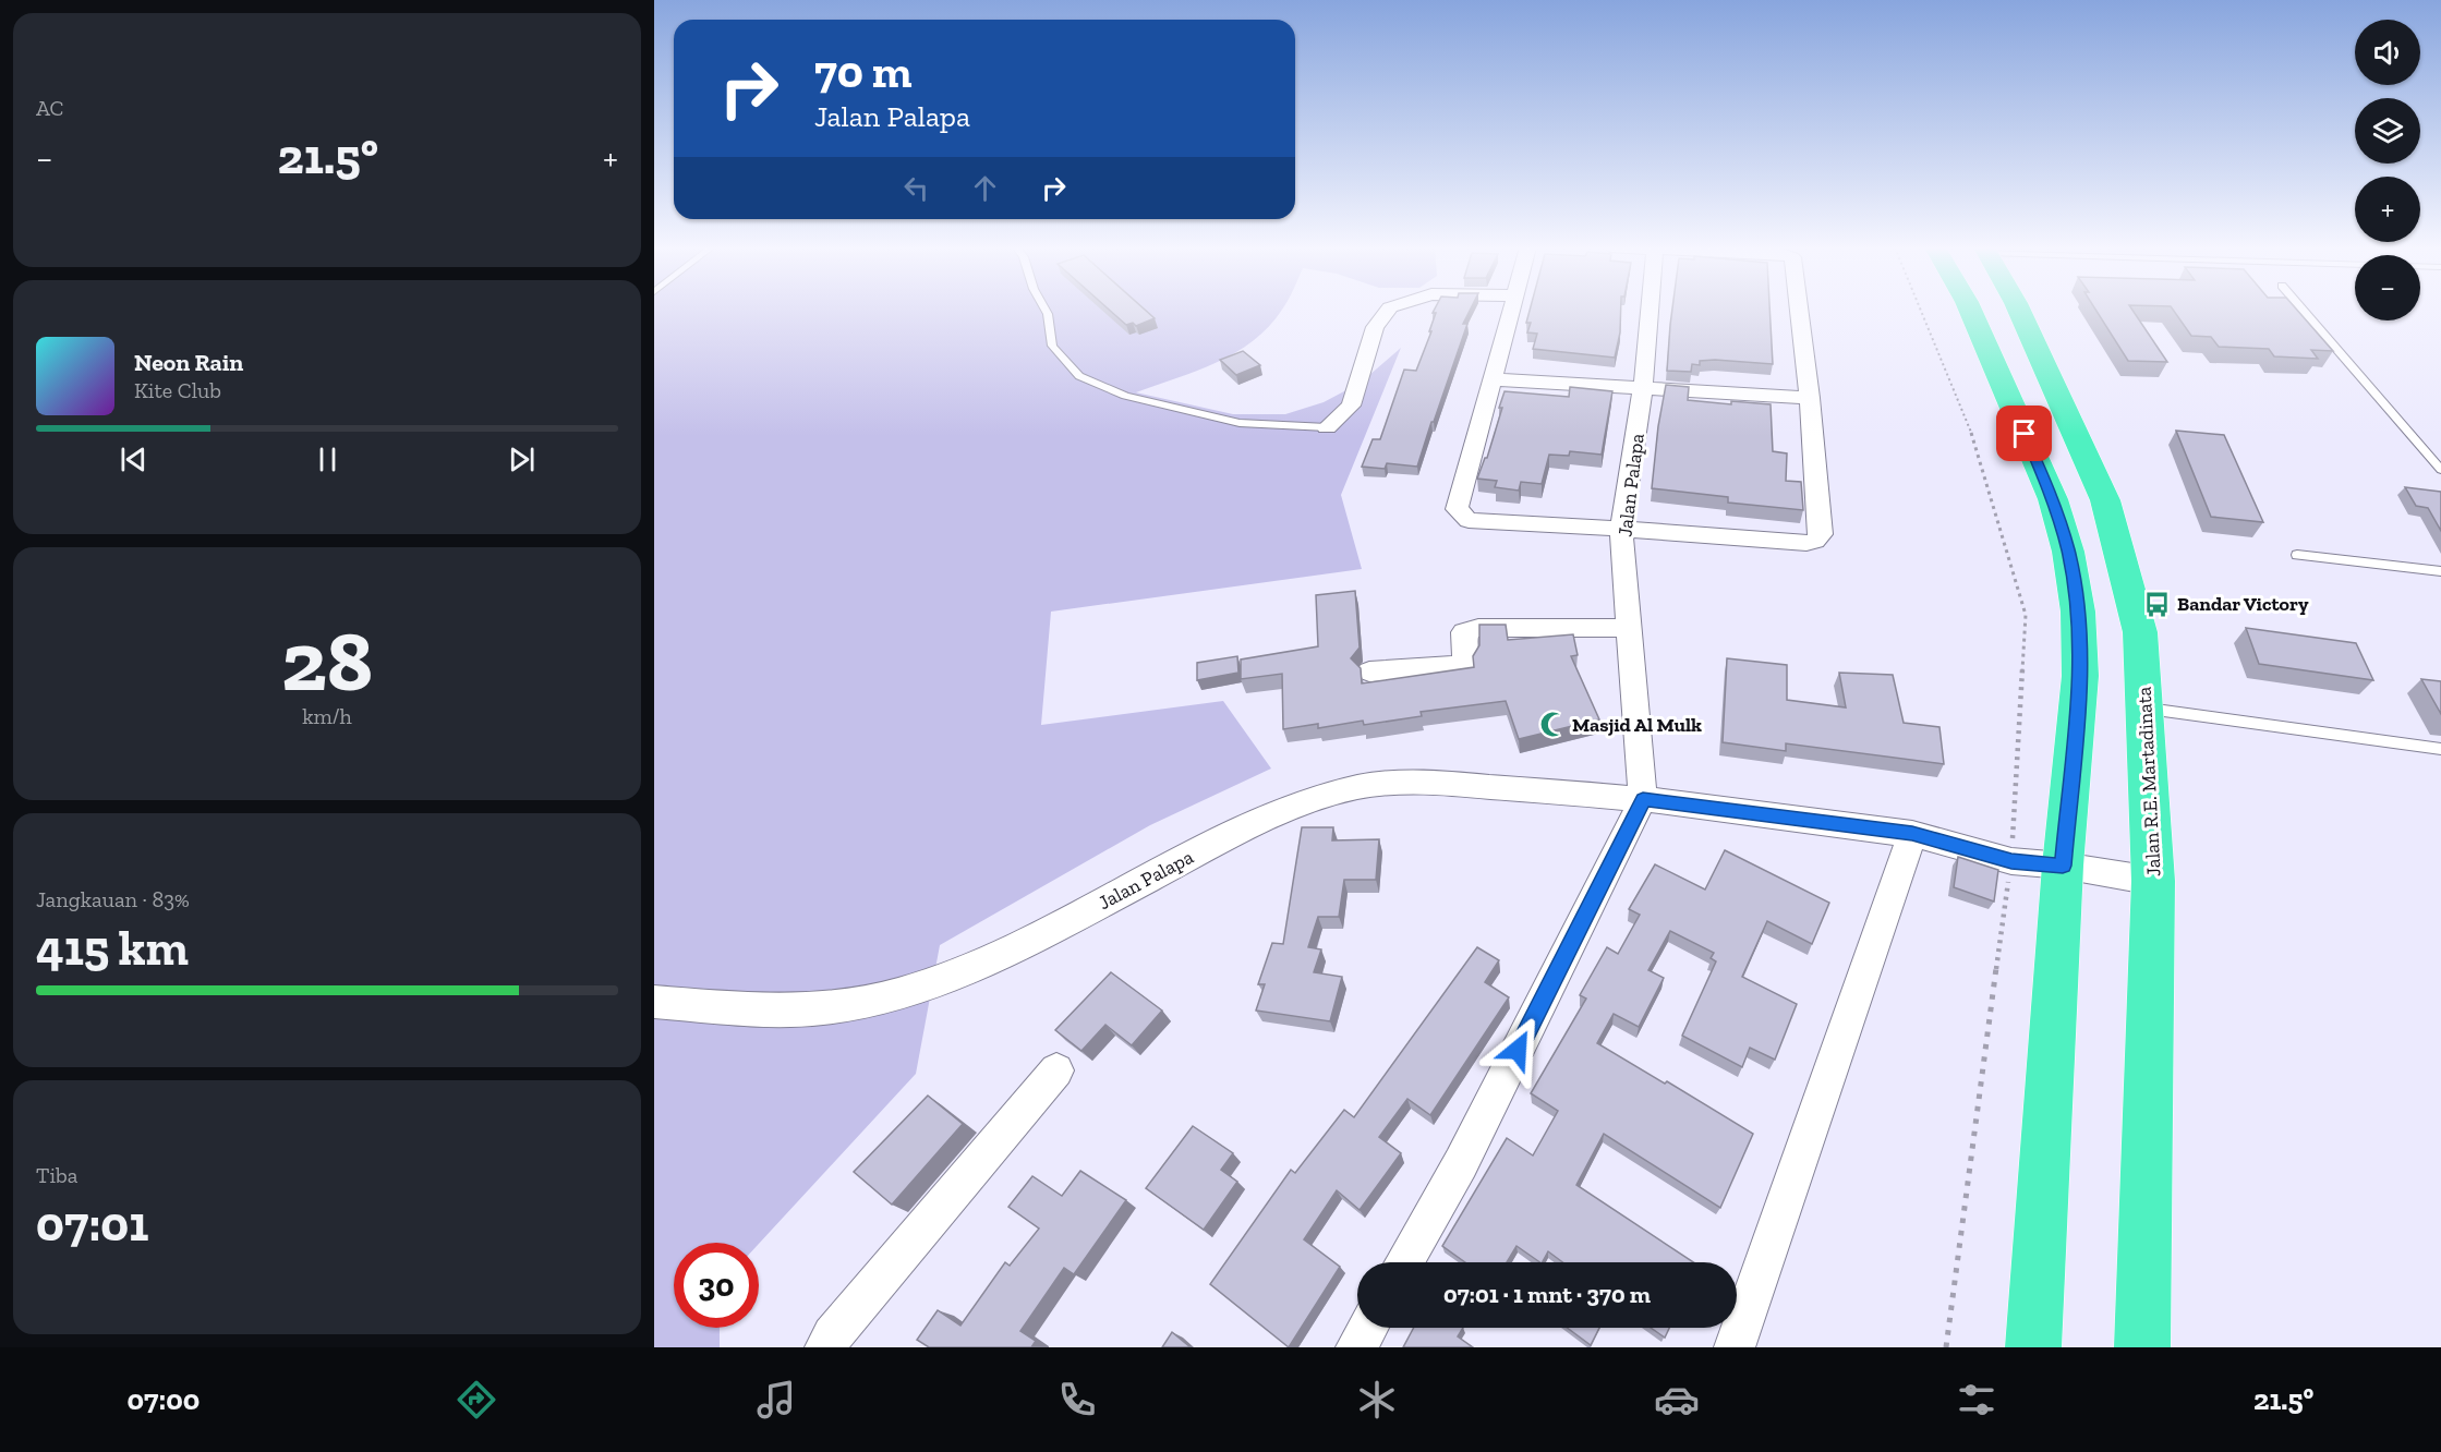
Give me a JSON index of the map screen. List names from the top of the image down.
{
  "streets": {
    "highway": ["Jalan R.E. Martadinata"],
    "street": ["Jalan Palapa"]
  },
  "crossings": [
    ["Jalan Palapa", "Jalan R.E. Martadinata"]
  ],
  "places": {
    "bus stop": ["Bandar Victory"],
    "mosque": ["Masjid Al Mulk"]
  },
  "page": {
    "tile": [
      "AC",
      ["28", "km/h"],
      ["Jangkauan · 83%", "415 km"],
      ["Tiba", "07:01"]
    ],
    "map_buttons": ["+", "−"],
    "turn": ["70 m", "Jalan Palapa"],
    "heat": ["−", "21.5°", "+"],
    "song": ["Neon Rain", "Kite Club"],
    "limit": "30",
    "trip": "07:01 · 1 mnt · 370 m",
    "tabs": ["07:00", "21.5°"]
  }
}
